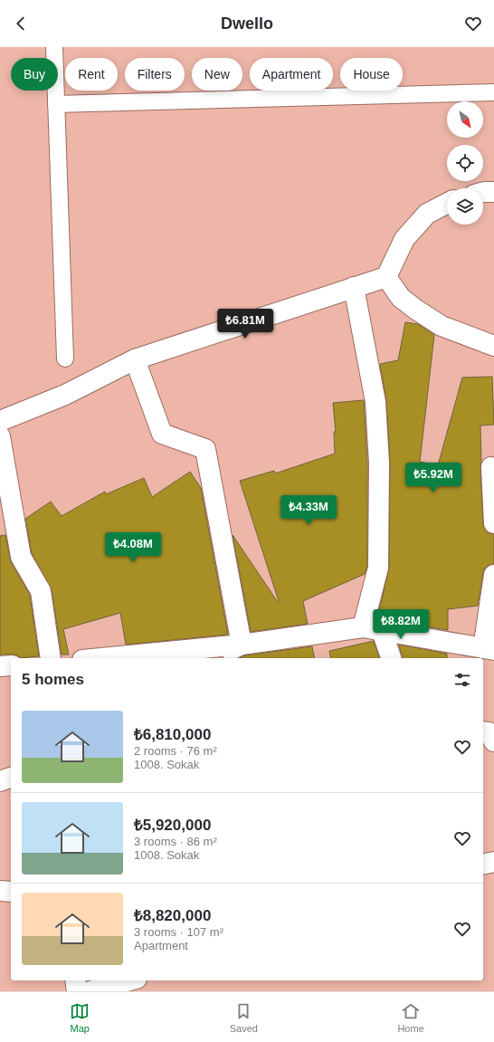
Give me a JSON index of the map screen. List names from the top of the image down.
{
  "north": "bottom right",
  "page": {
    "header": "Dwello",
    "chip": [
      "Buy",
      "Rent",
      "Filters",
      "New",
      "Apartment",
      "House"
    ],
    "price": [
      "₺6.81M",
      "₺5.92M",
      "₺4.33M",
      "₺4.08M",
      "₺8.82M"
    ],
    "heading": "5 homes",
    "list": [
      {
        "name": "₺6,810,000",
        "note": "2 rooms · 76 m² · 1008. Sokak"
      },
      {
        "name": "₺5,920,000",
        "note": "3 rooms · 86 m² · 1008. Sokak"
      },
      {
        "name": "₺8,820,000",
        "note": "3 rooms · 107 m² · Apartment"
      }
    ],
    "tabs": ["Map", "Saved", "Home"]
  }
}
